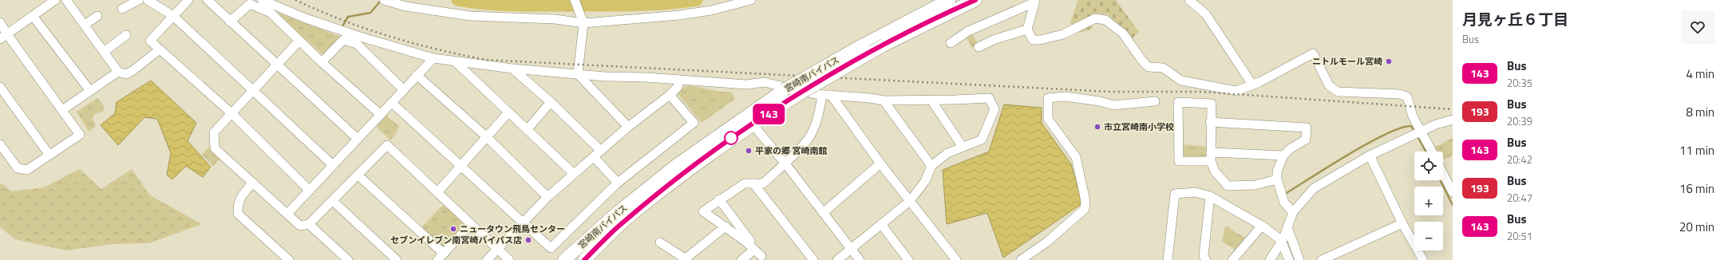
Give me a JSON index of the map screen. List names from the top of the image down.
{
  "streets": {
    "highway": ["宮崎南バイパス"]
  },
  "places": [
    "ニトルモール宮崎",
    "市立宮崎南小学校",
    "平家の郷 宮崎南館",
    "ニュータウン飛鳥センター",
    "セブンイレブン南宮崎バイパス店"
  ],
  "lines": ["bus line 143"],
  "page": {
    "on_map": "143",
    "heading": ["月見ヶ丘６丁目", "Bus"],
    "list": [
      {
        "mark": "143",
        "name": "Bus",
        "note": "20:35",
        "value": "4 min"
      },
      {
        "mark": "193",
        "name": "Bus",
        "note": "20:39",
        "value": "8 min"
      },
      {
        "mark": "143",
        "name": "Bus",
        "note": "20:42",
        "value": "11 min"
      },
      {
        "mark": "193",
        "name": "Bus",
        "note": "20:47",
        "value": "16 min"
      },
      {
        "mark": "143",
        "name": "Bus",
        "note": "20:51",
        "value": "20 min"
      }
    ],
    "map_buttons": ["+", "−"]
  }
}
